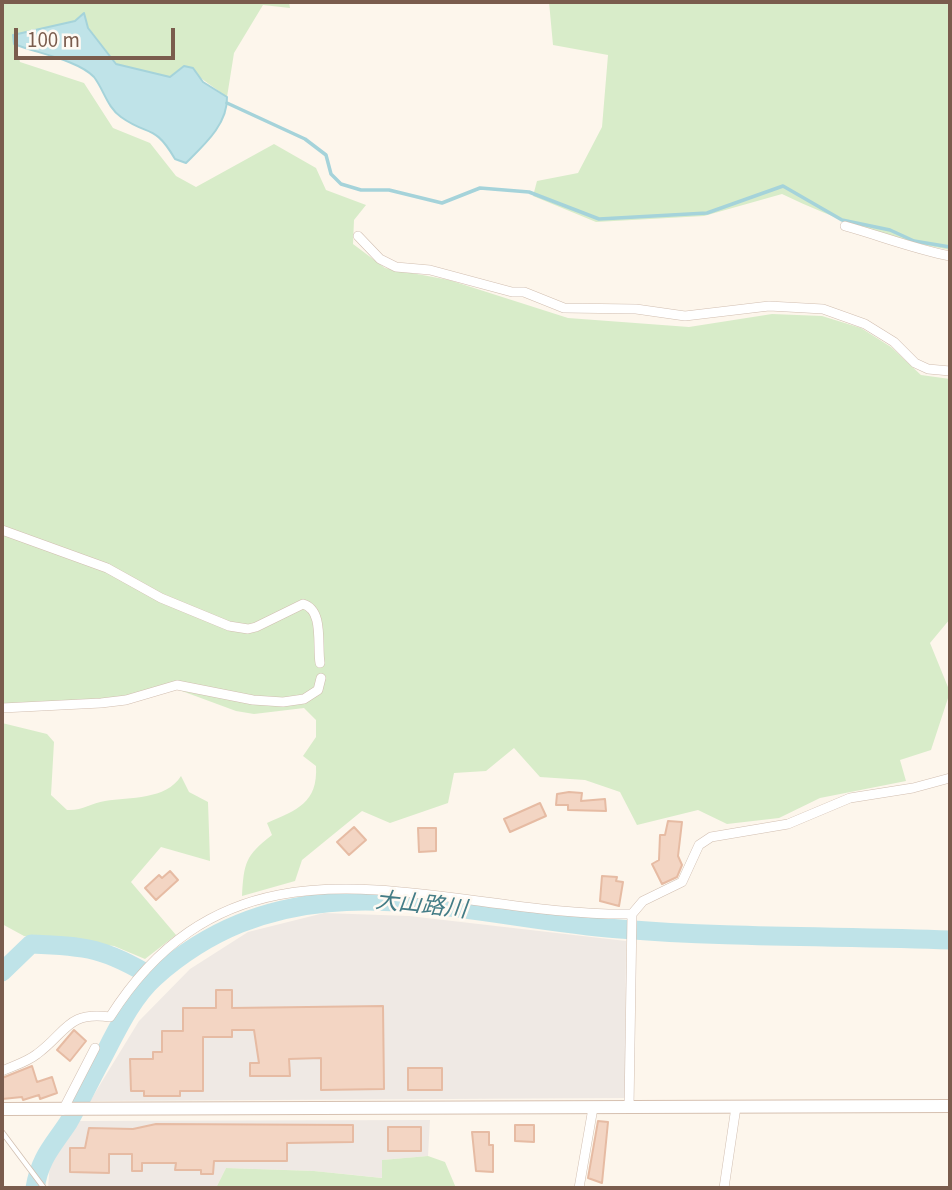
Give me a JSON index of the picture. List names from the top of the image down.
{
  "water": ["大山路川"],
  "scale_bar": "100 m"
}
